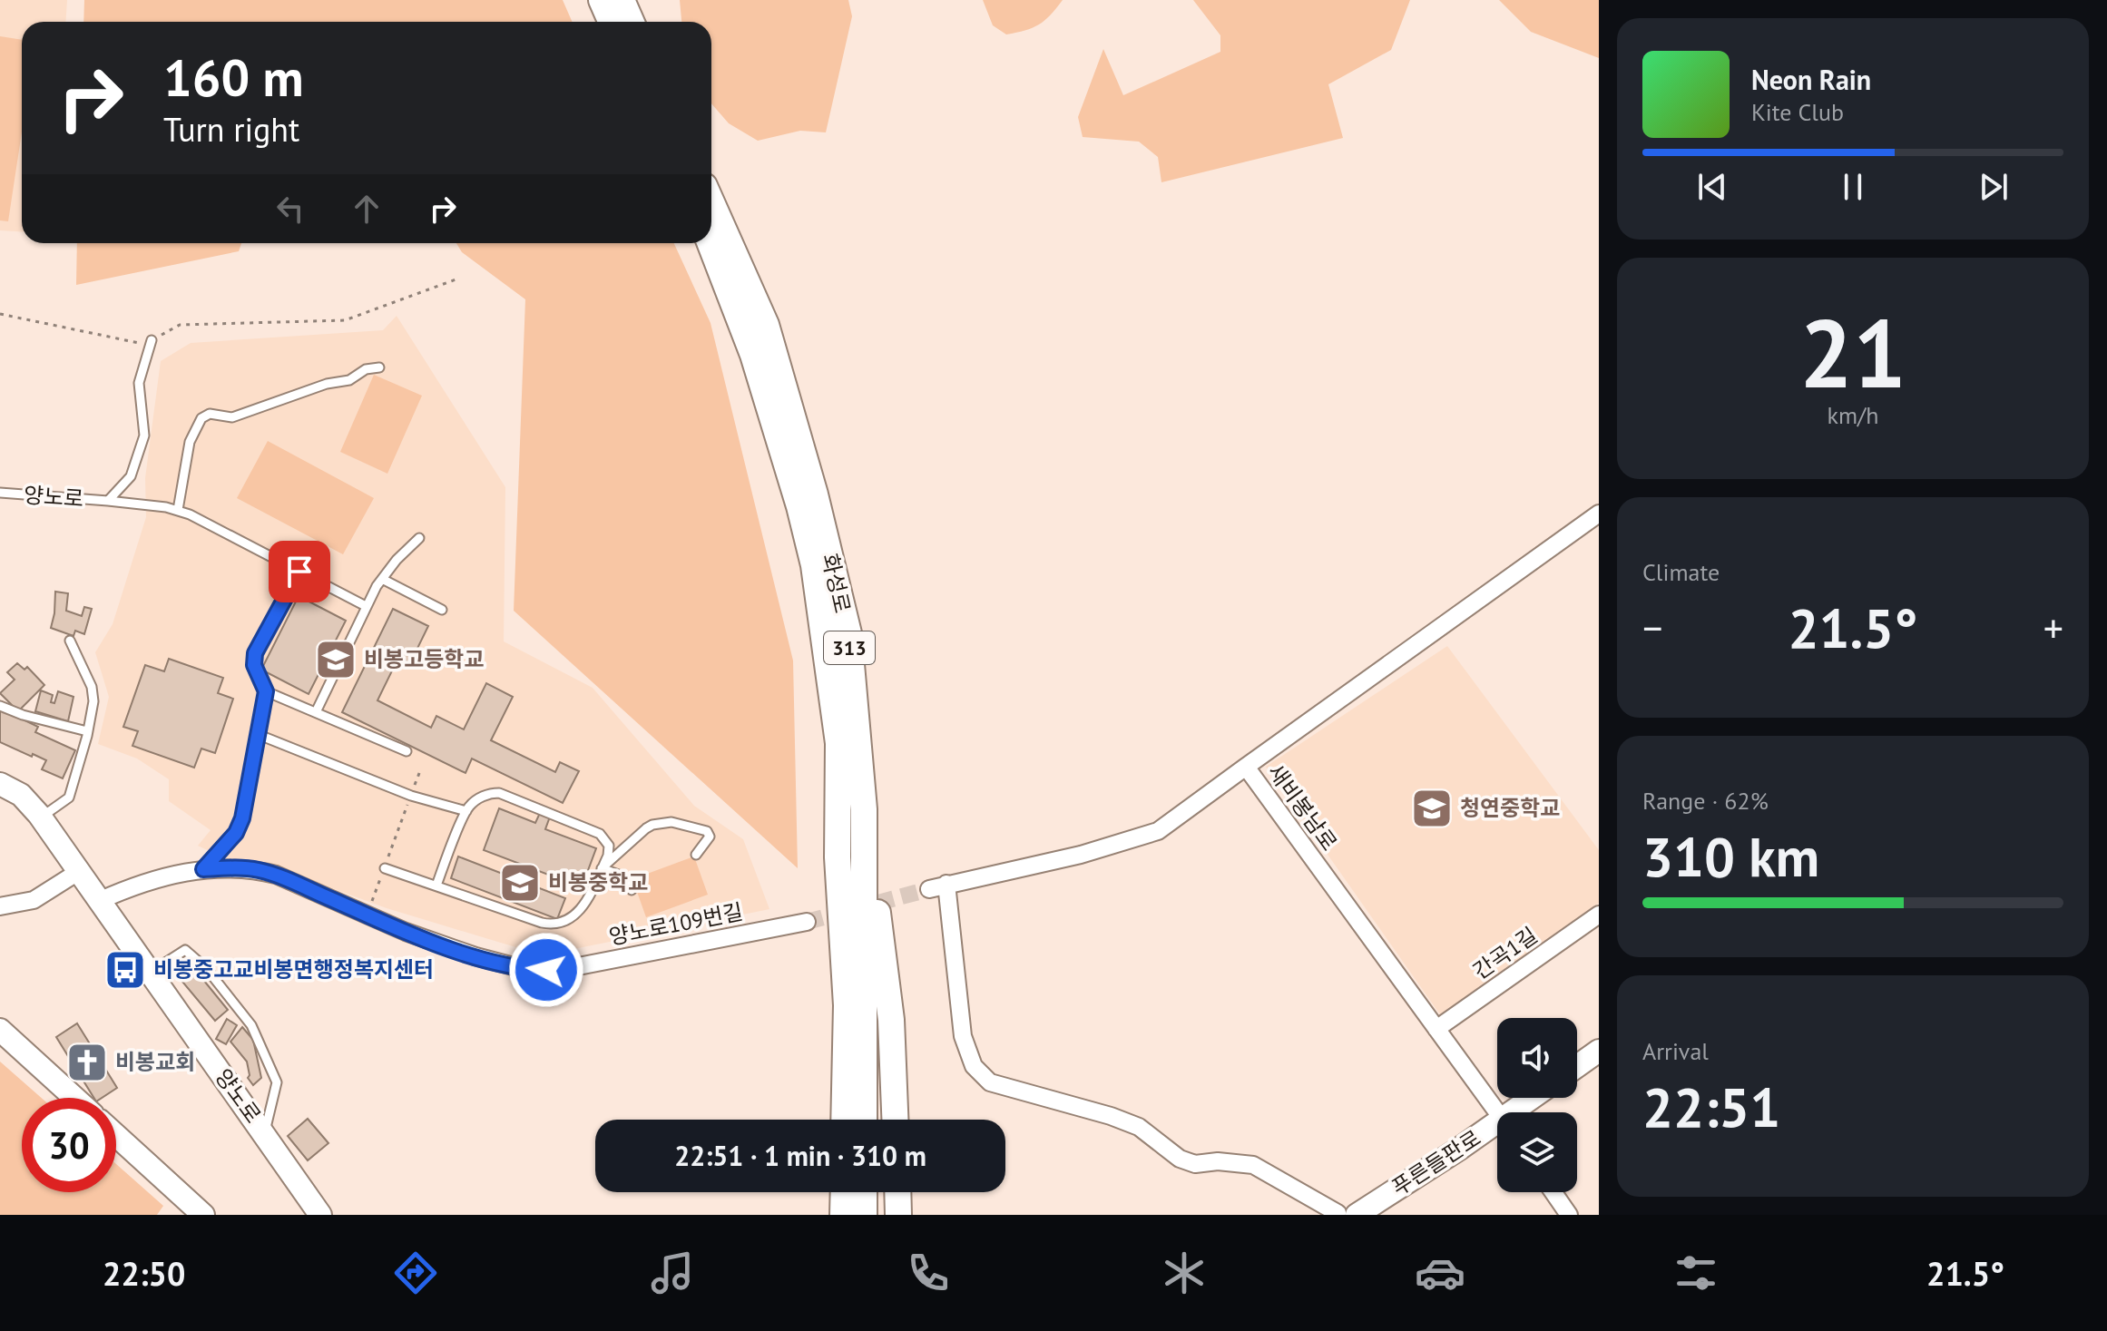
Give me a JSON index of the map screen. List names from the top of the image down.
{
  "streets": {
    "main road": ["화성로", "313"],
    "street": [
      "양노로",
      "새비봉남로",
      "양노로109번길",
      "간곡1길",
      "푸른들판로"
    ]
  },
  "crossings": [
    ["양노로", "양노로109번길"],
    ["화성로", "313"],
    ["새비봉남로", "간곡1길"]
  ],
  "places": {
    "school or university": ["비봉고등학교", "청연중학교", "비봉중학교"],
    "bus stop": ["비봉중고교비봉면행정복지센터"],
    "church": ["비봉교회"]
  },
  "page": {
    "turn": ["160 m", "Turn right"],
    "song": ["Neon Rain", "Kite Club"],
    "tile": [
      ["21", "km/h"],
      "Climate",
      ["Range · 62%", "310 km"],
      ["Arrival", "22:51"]
    ],
    "heat": ["−", "21.5°", "+"],
    "limit": "30",
    "trip": "22:51 · 1 min · 310 m",
    "tabs": ["22:50", "21.5°"]
  }
}
